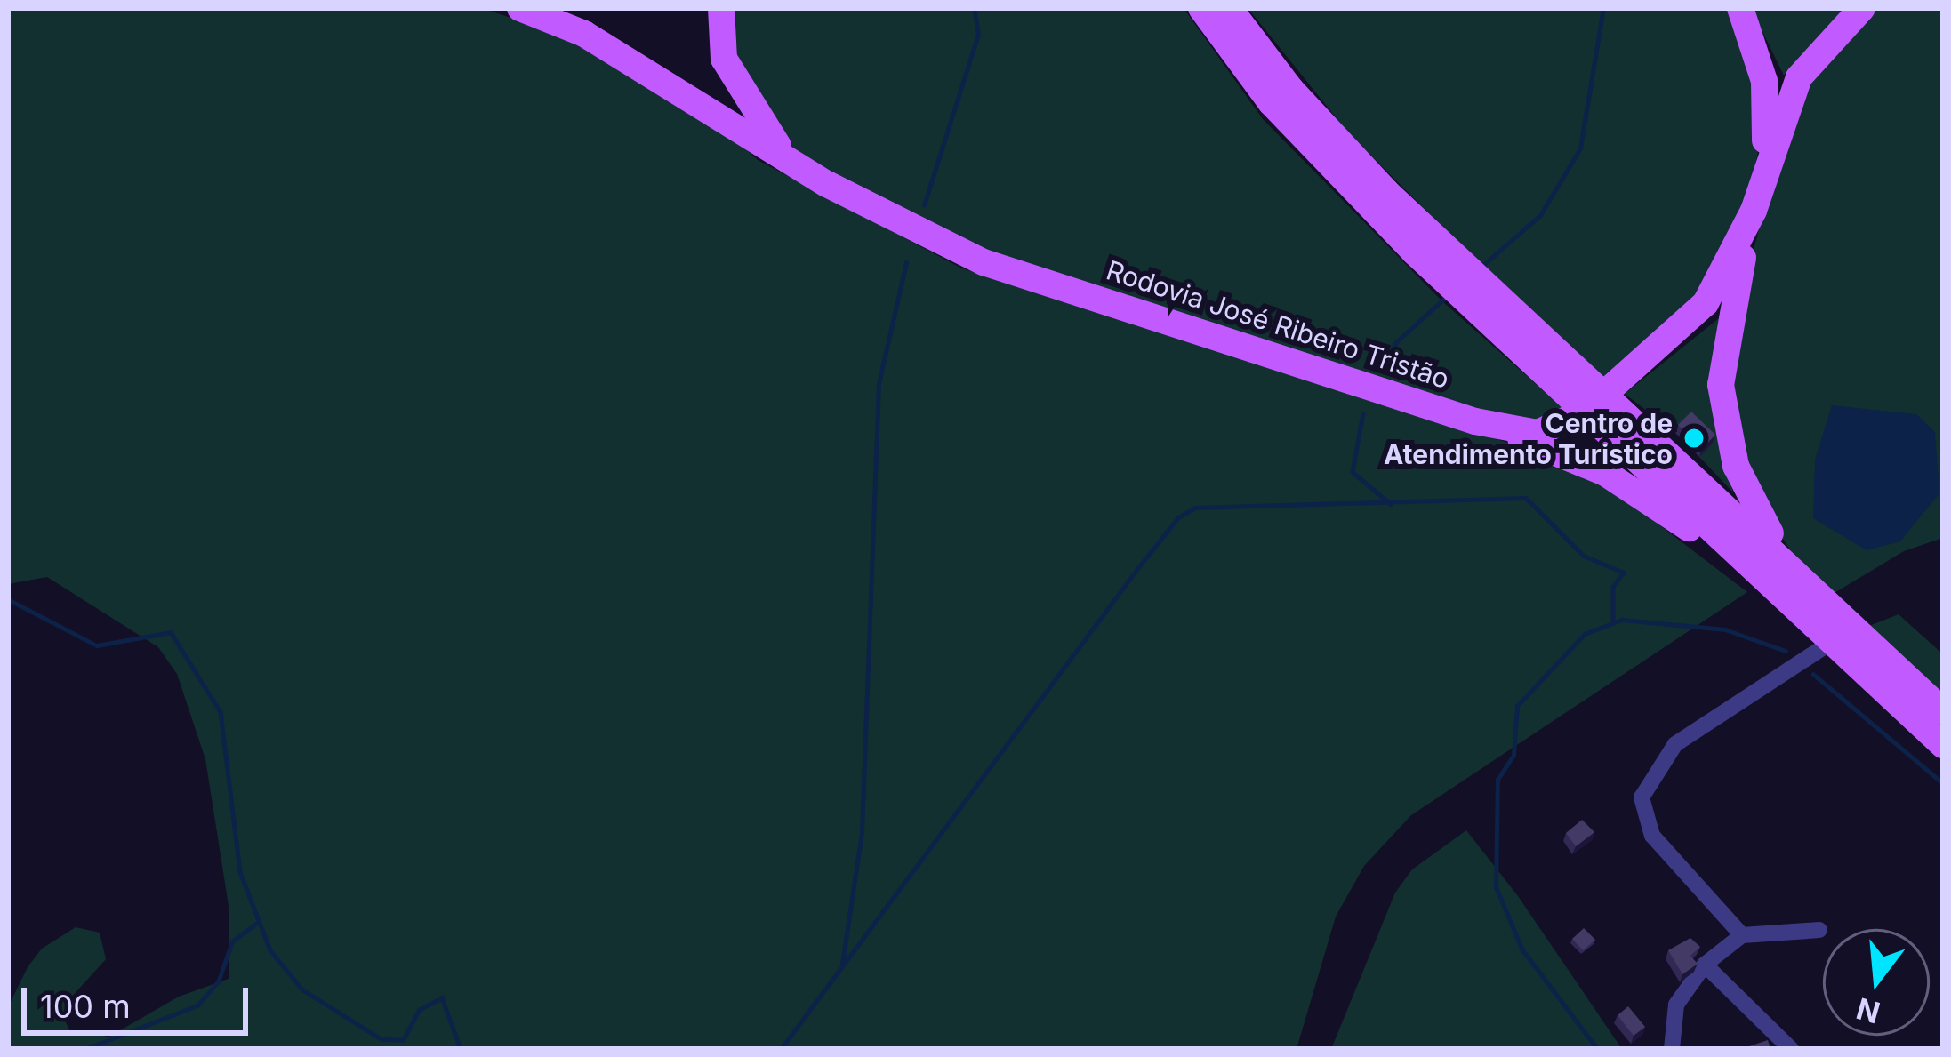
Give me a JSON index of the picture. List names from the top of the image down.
{
  "streets": {
    "main road": ["Rodovia José Ribeiro Tristão"]
  },
  "places": ["Centro de Atendimento Turistico"],
  "scale_bar": "100 m",
  "north": "bottom"
}
